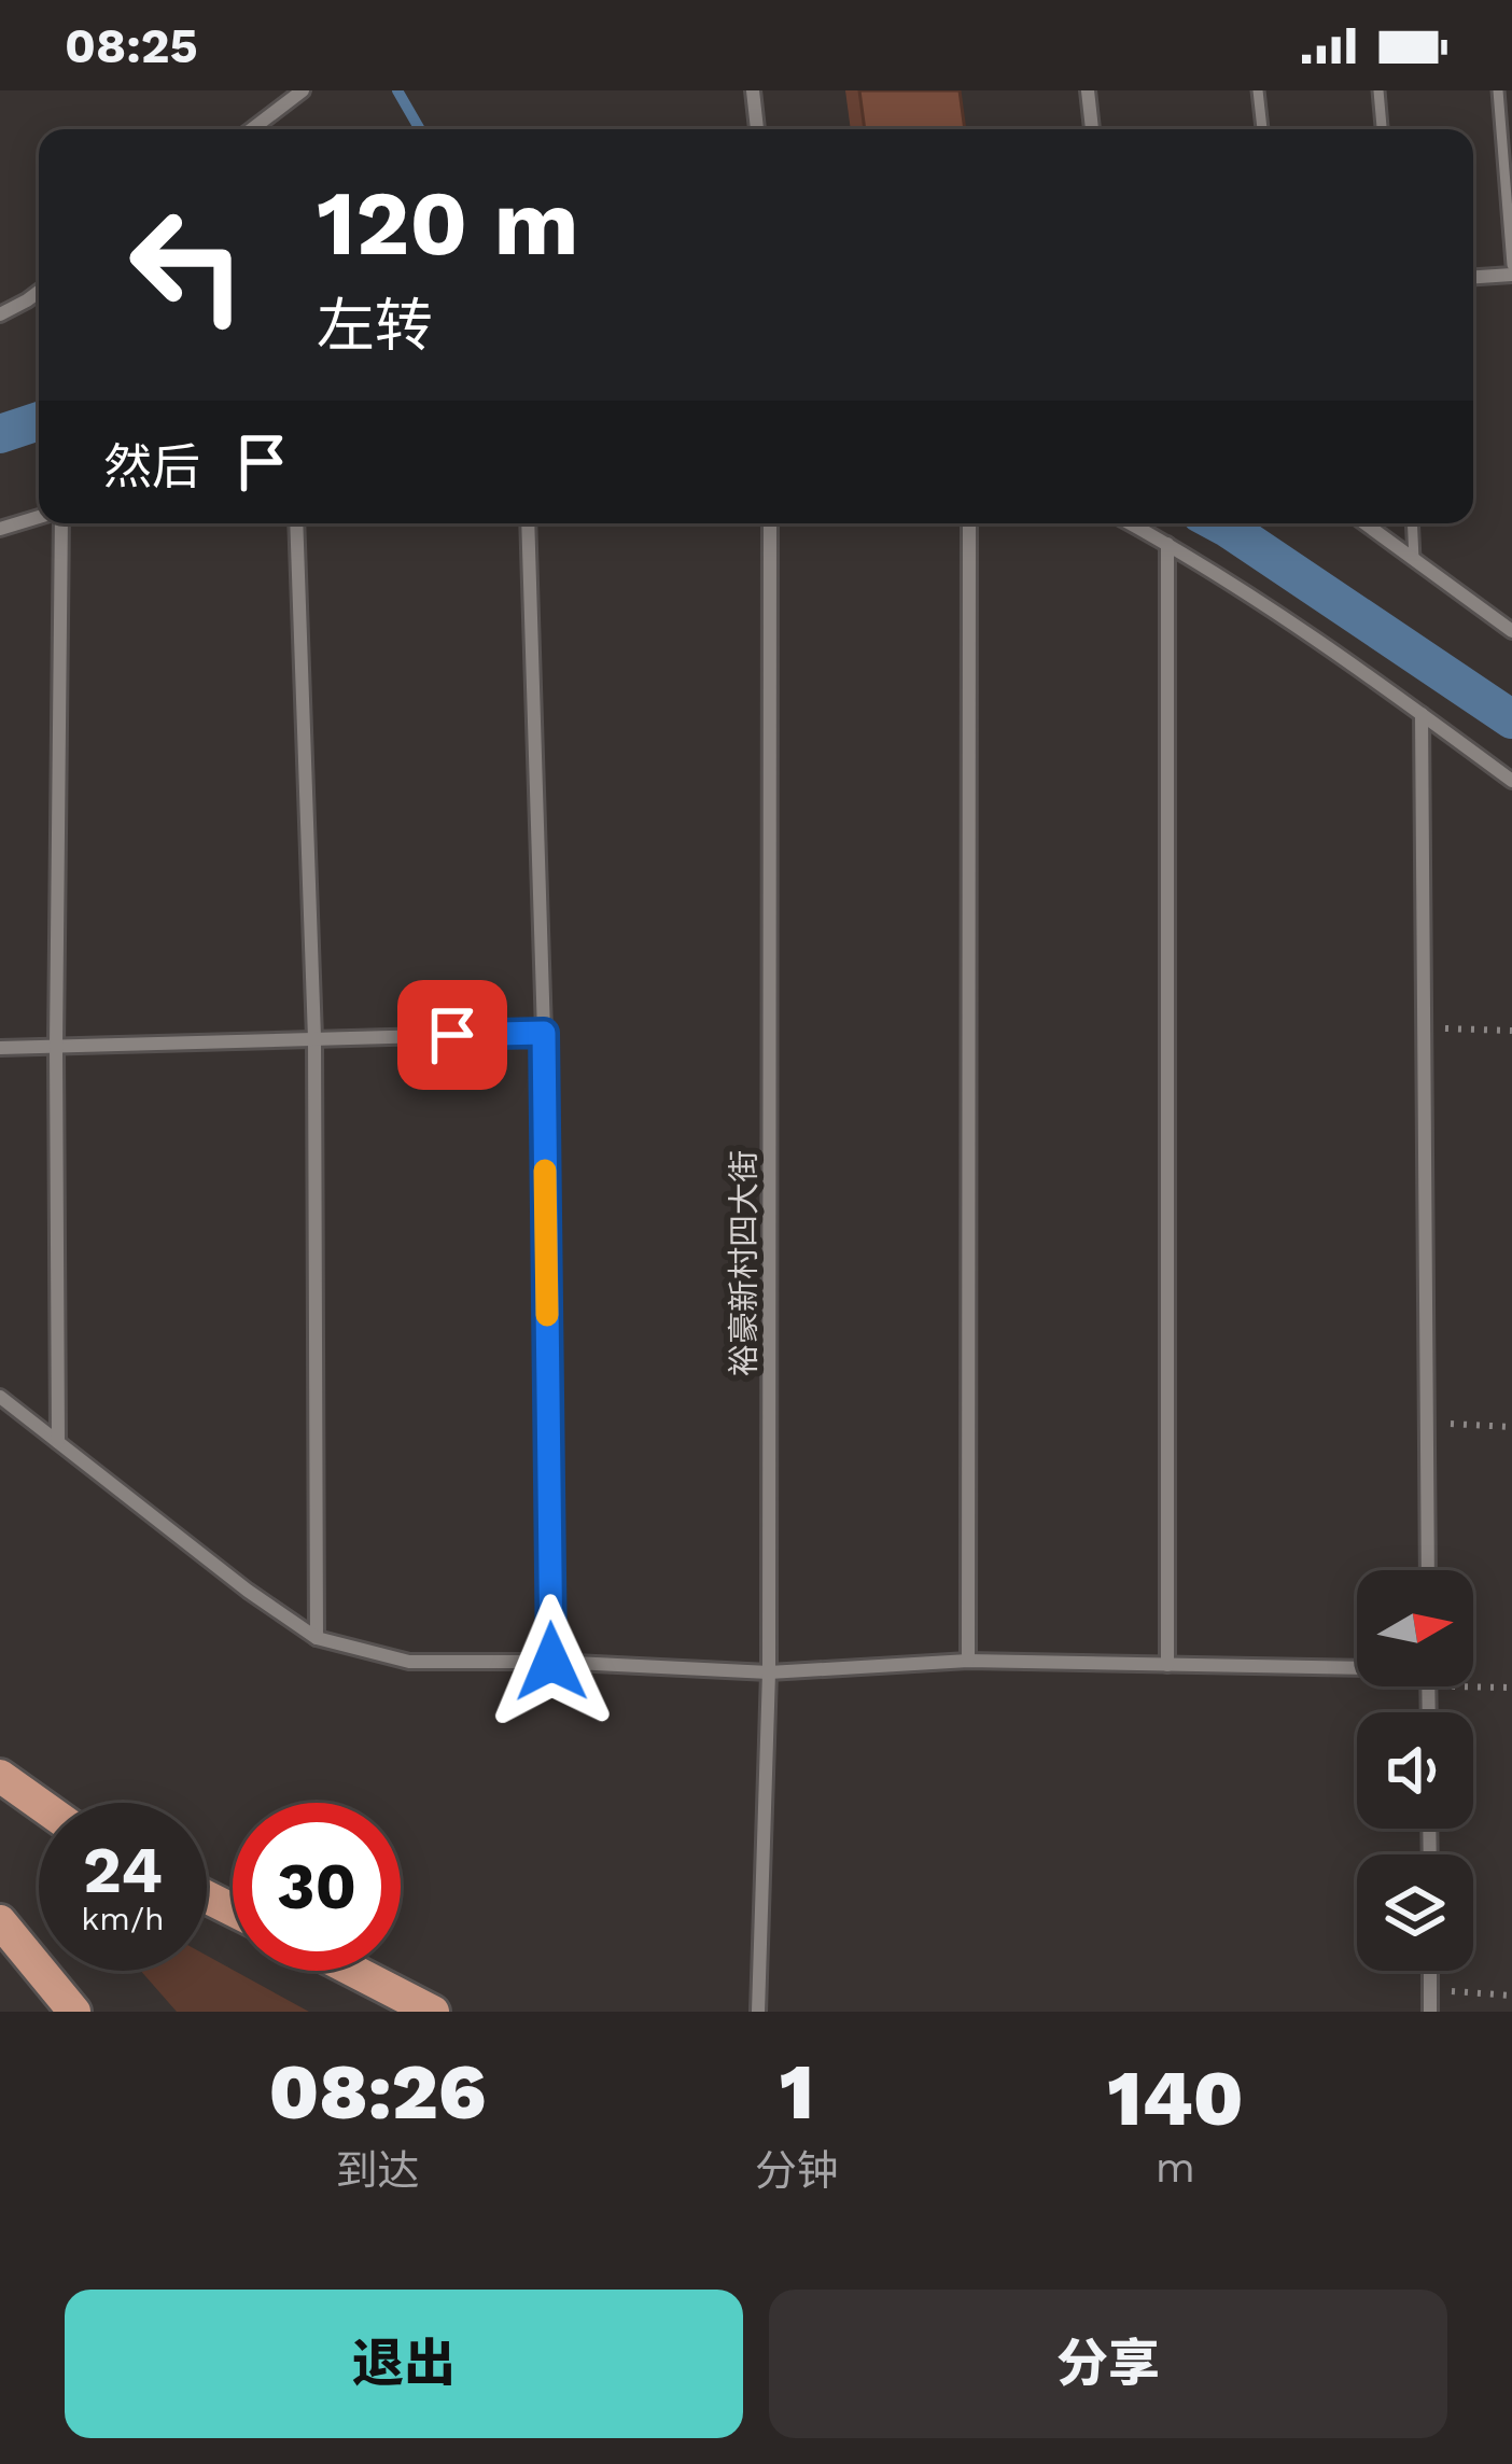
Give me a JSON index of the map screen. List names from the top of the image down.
{
  "streets": {
    "street": ["裕豪新村四大街"]
  },
  "north": "right",
  "page": {
    "status": "08:25",
    "turn": ["120 m", "左转"],
    "then": "然后",
    "speed": "24 km/h",
    "limit": "30",
    "eta": [
      "08:26",
      "到达",
      "1",
      "分钟",
      "140",
      "m"
    ],
    "buttons": ["退出", "分享"]
  }
}
